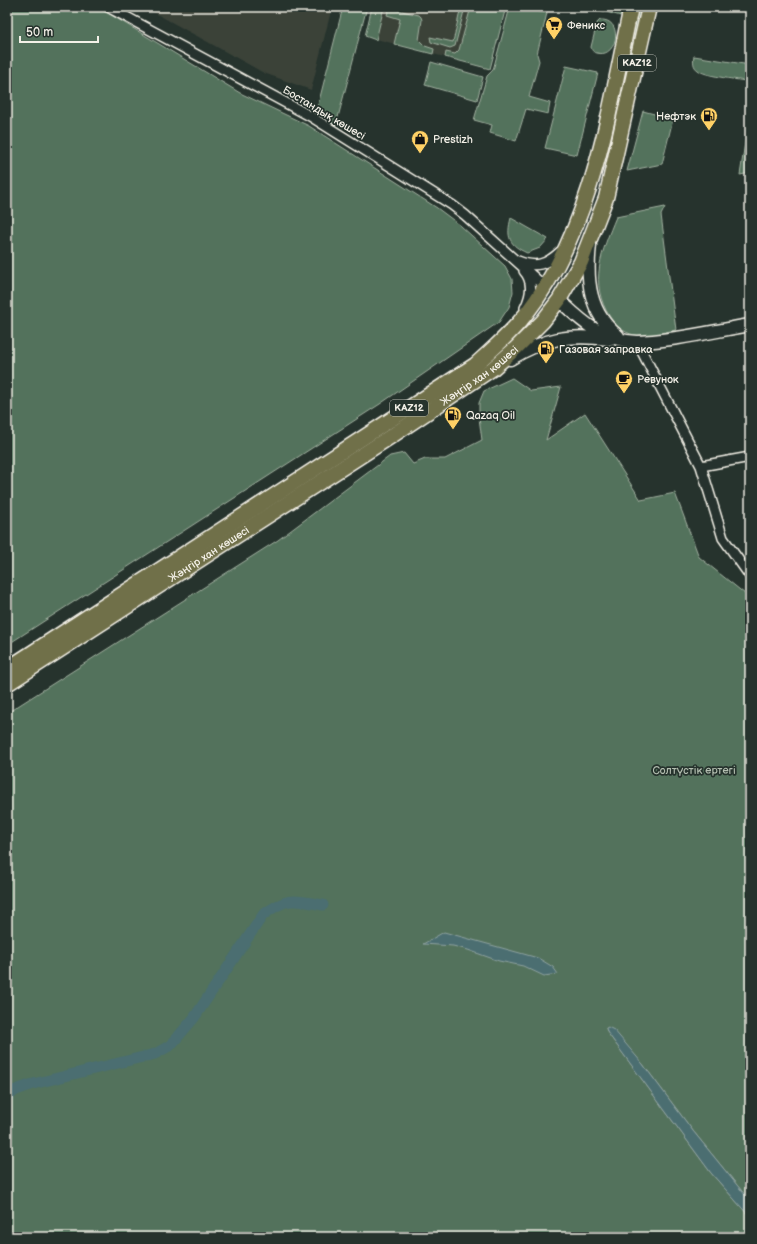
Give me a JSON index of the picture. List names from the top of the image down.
{
  "streets": {
    "main road": ["KAZ12", "Жәңгір хан көшесі"],
    "street": ["Бостандық көшесі"]
  },
  "parks": ["Солтүстік ертегі"],
  "places": {
    "supermarket": ["Феникс"],
    "fuel station": ["Нефтэк", "Газовая заправка", "Qazaq Oil"],
    "shop": ["Prestizh"],
    "cafe": ["Ревунок"]
  },
  "scale_bar": "50 m"
}
